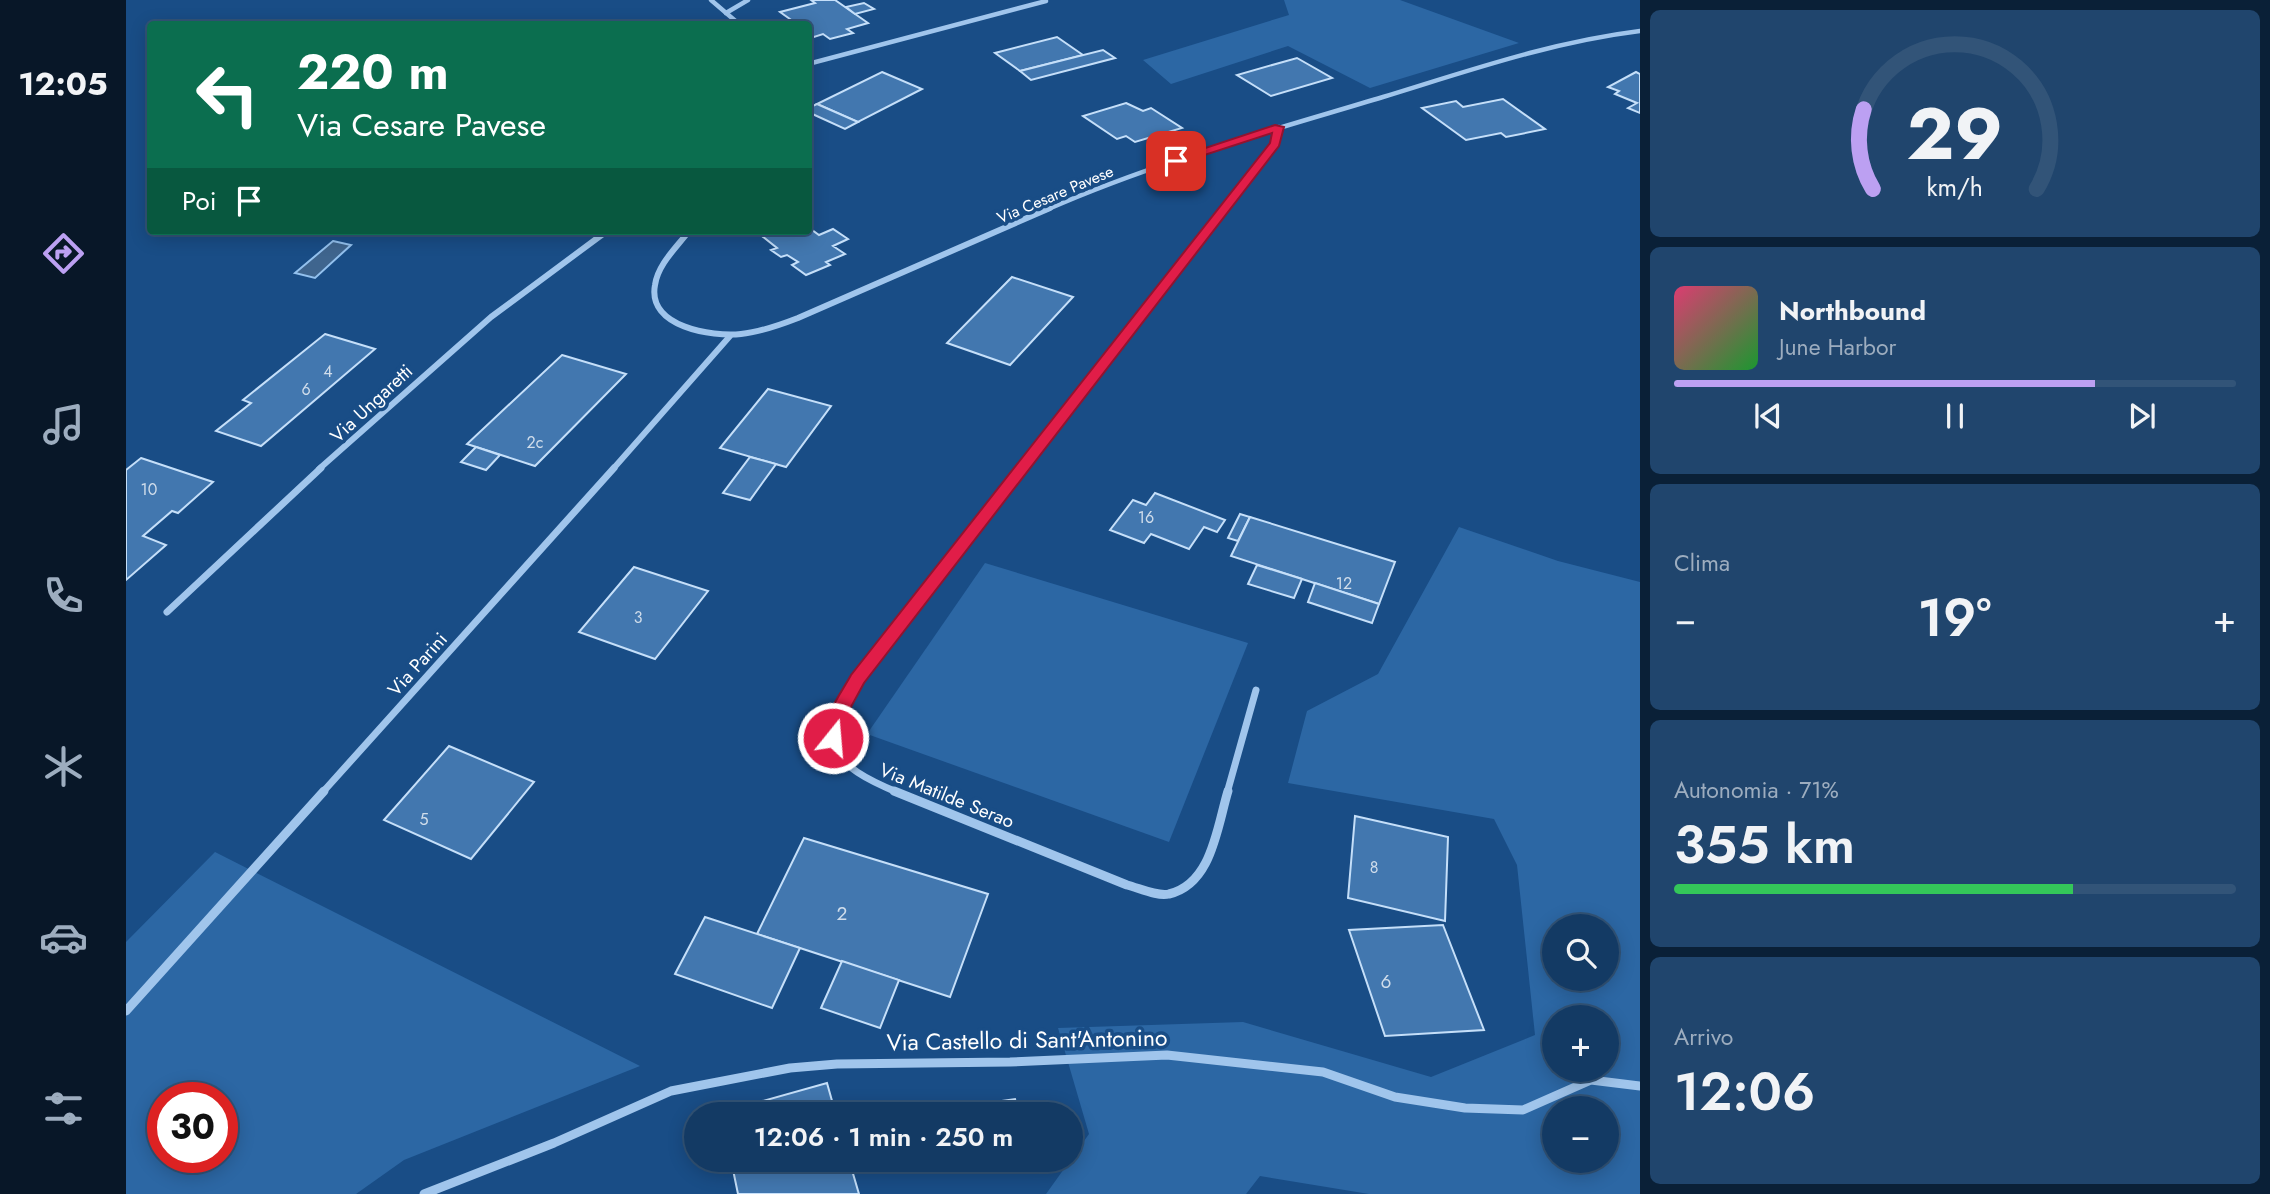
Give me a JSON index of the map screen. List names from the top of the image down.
{
  "streets": {
    "street": [
      "Via Cesare Pavese",
      "Via Ungaretti",
      "Via Parini",
      "Via Matilde Serao",
      "Via Castello di Sant'Antonino"
    ]
  },
  "crossings": [
    ["Via Cesare Pavese", "Via Parini"],
    ["Via Cesare Pavese", "Via Matilde Serao"]
  ],
  "house_numbers": [
    "4",
    "6",
    "2c",
    "10",
    "16",
    "12",
    "3",
    "5",
    "8",
    "2",
    "6"
  ],
  "page": {
    "tabs": "12:05",
    "turn": ["220 m", "Via Cesare Pavese"],
    "then": "Poi",
    "song": ["Northbound", "June Harbor"],
    "tile": [
      "Clima",
      ["Autonomia · 71%", "355 km"],
      ["Arrivo", "12:06"]
    ],
    "heat": ["−", "19°", "+"],
    "map_buttons": ["+", "−"],
    "limit": "30",
    "trip": "12:06 · 1 min · 250 m",
    "gauge": ["29", "km/h"]
  }
}
